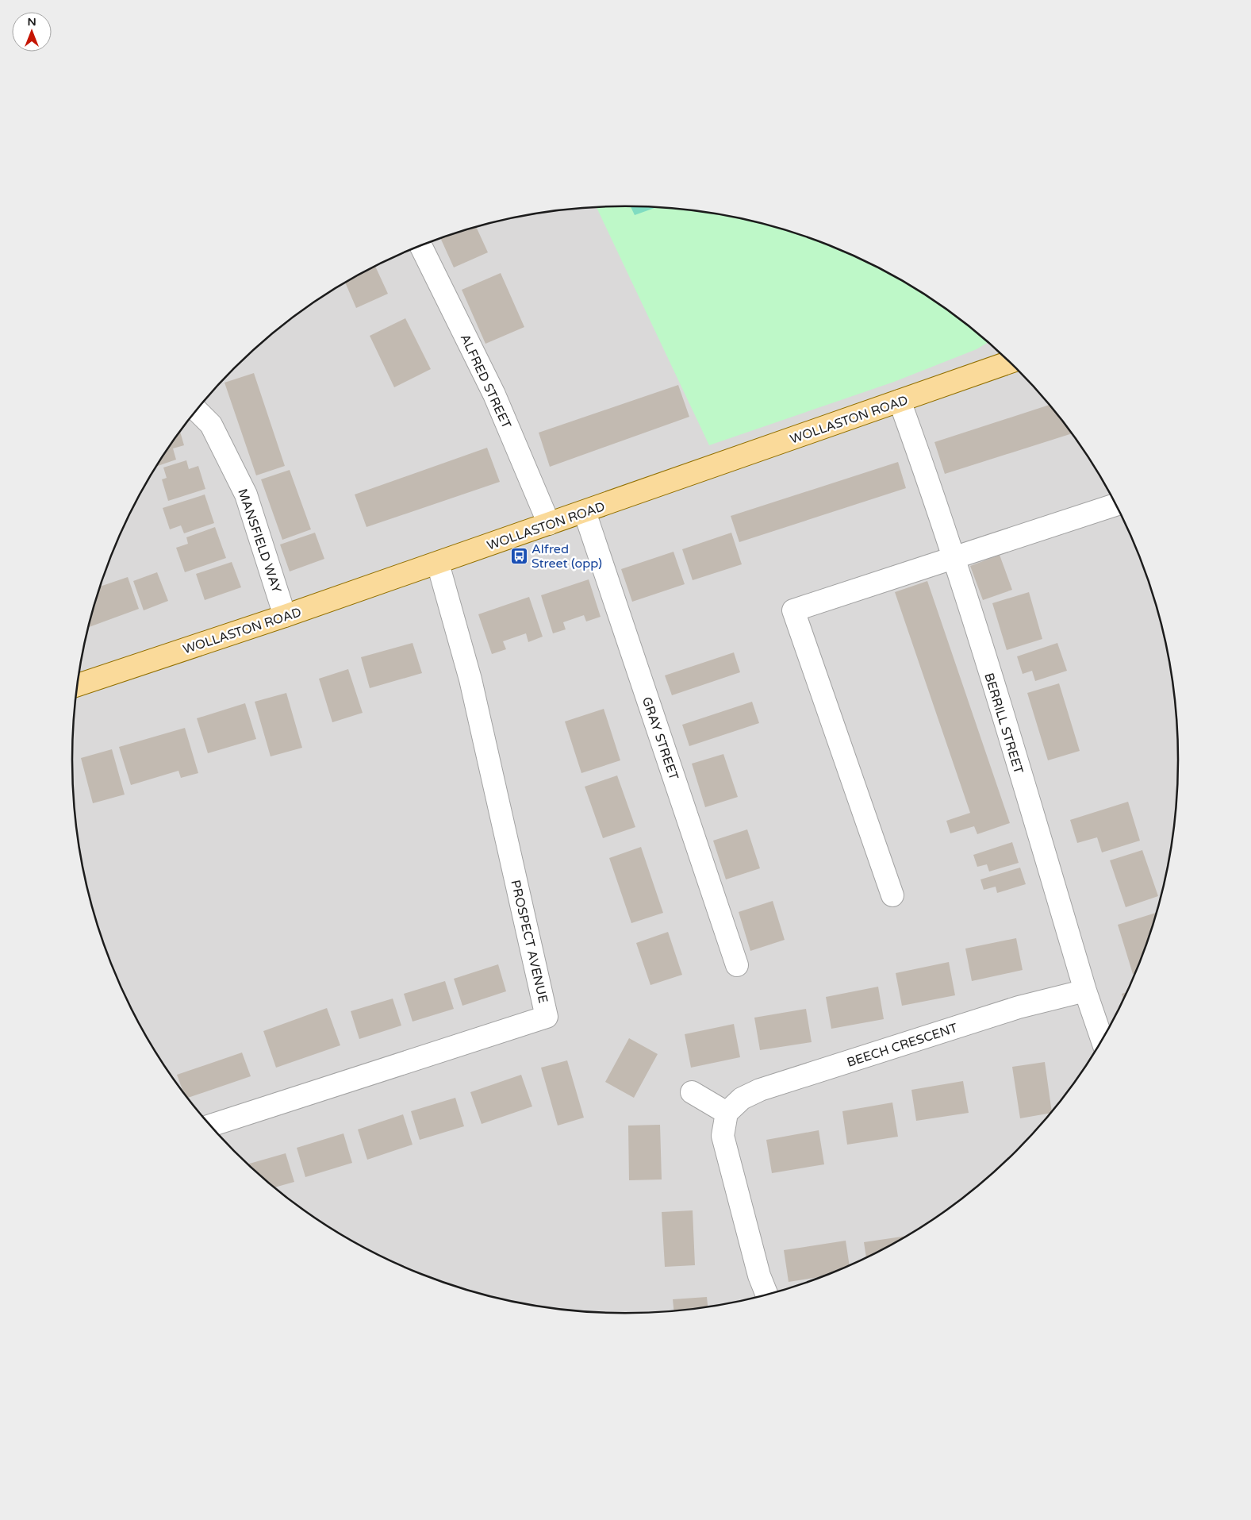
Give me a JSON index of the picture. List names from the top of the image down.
{
  "streets": {
    "main road": ["WOLLASTON ROAD"],
    "street": [
      "ALFRED STREET",
      "MANSFIELD WAY",
      "BERRILL STREET",
      "GRAY STREET",
      "PROSPECT AVENUE",
      "BEECH CRESCENT"
    ]
  },
  "crossings": [
    ["ALFRED STREET", "WOLLASTON ROAD"],
    ["WOLLASTON ROAD", "MANSFIELD WAY"],
    ["WOLLASTON ROAD", "BERRILL STREET"],
    ["WOLLASTON ROAD", "GRAY STREET"],
    ["WOLLASTON ROAD", "PROSPECT AVENUE"],
    ["BERRILL STREET", "BEECH CRESCENT"]
  ],
  "places": {
    "bus stop": ["Alfred Street (opp)"]
  },
  "north": "top"
}
